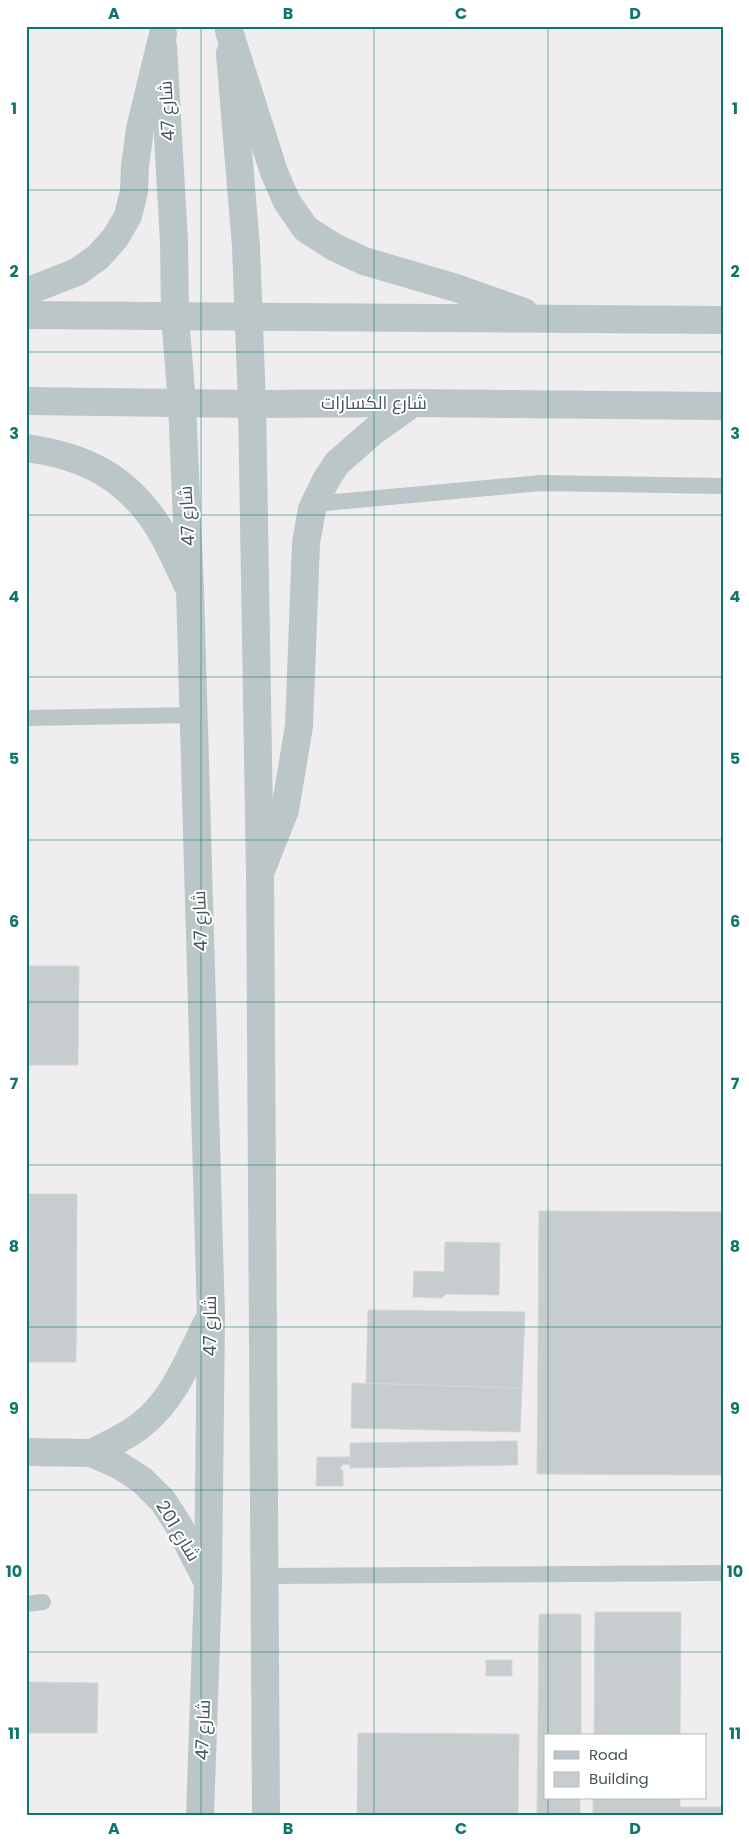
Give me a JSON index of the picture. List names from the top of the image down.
{
  "streets": {
    "street": ["شارع 47", "شارع الكسارات", "شارع 201"]
  },
  "crossings": [
    ["شارع 47", "شارع الكسارات"],
    ["شارع 47", "شارع 201"]
  ],
  "legend": ["Road", "Building"],
  "grid": {
    "columns": [
      "A",
      "B",
      "C",
      "D"
    ],
    "rows": [
      "1",
      "2",
      "3",
      "4",
      "5",
      "6",
      "7",
      "8",
      "9",
      "10",
      "11"
    ]
  }
}
